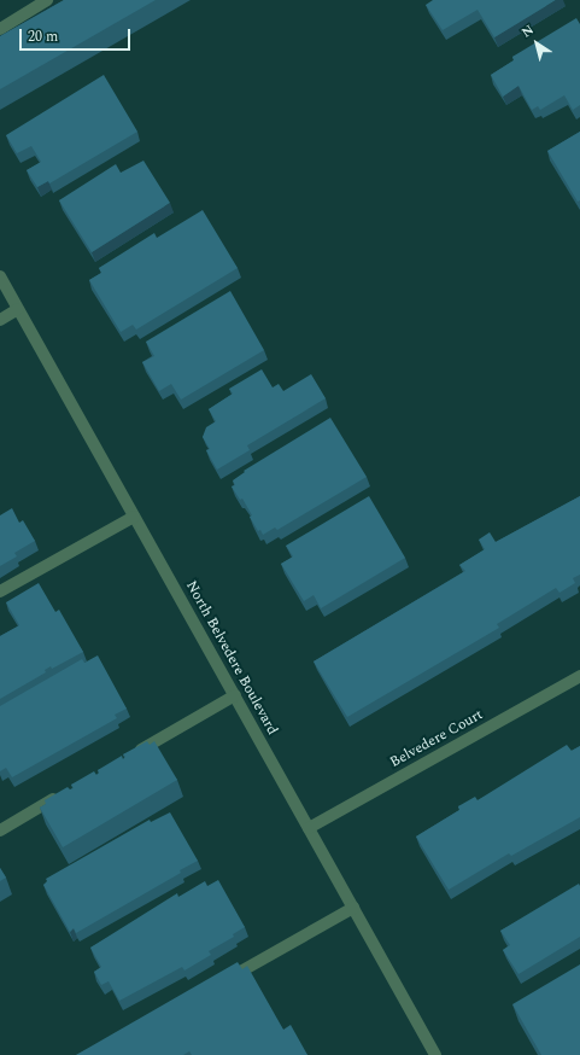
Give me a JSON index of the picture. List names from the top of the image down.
{
  "streets": {
    "street": ["North Belvedere Boulevard", "Belvedere Court"]
  },
  "crossings": [
    ["North Belvedere Boulevard", "Belvedere Court"]
  ],
  "scale_bar": "20 m",
  "north": "top left"
}
